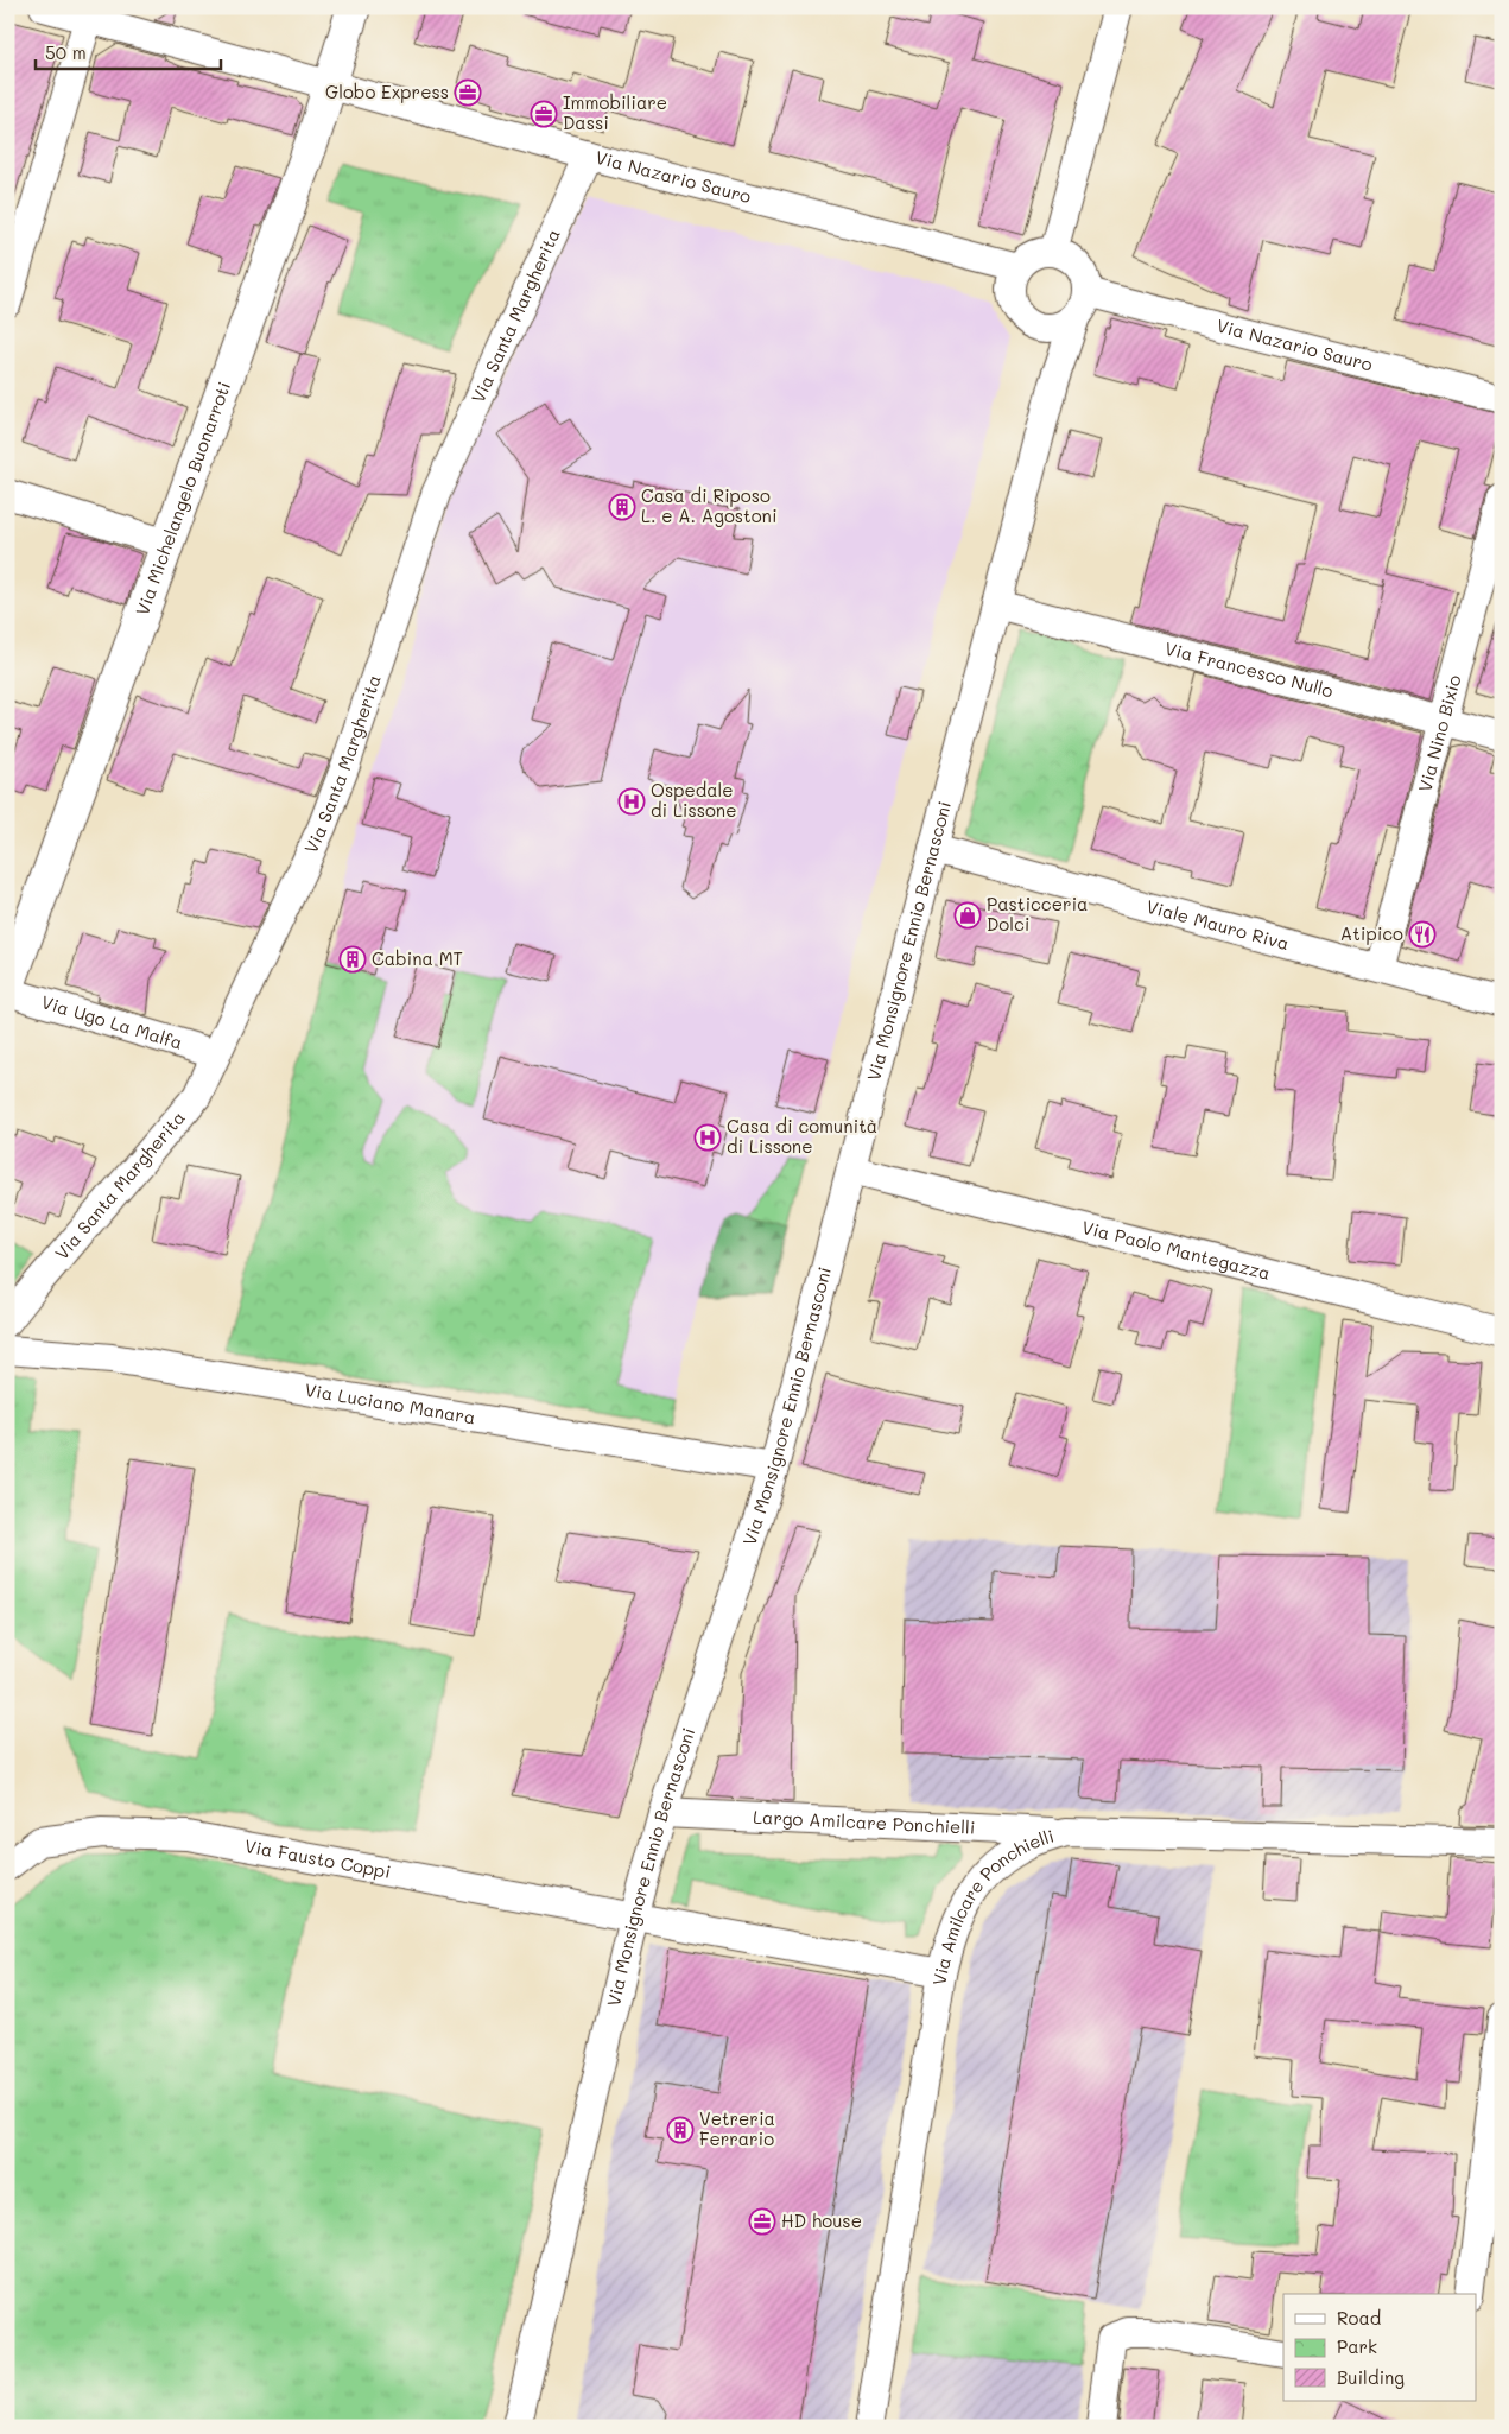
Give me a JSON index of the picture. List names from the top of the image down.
{
  "streets": {
    "street": [
      "Via Nazario Sauro",
      "Via Santa Margherita",
      "Via Michelangelo Buonarroti",
      "Via Francesco Nullo",
      "Via Nino Bixio",
      "Viale Mauro Riva",
      "Via Monsignore Ennio Bernasconi",
      "Via Ugo La Malfa",
      "Via Paolo Mantegazza",
      "Via Luciano Manara",
      "Largo Amilcare Ponchielli",
      "Via Fausto Coppi",
      "Via Amilcare Ponchielli"
    ]
  },
  "crossings": [
    ["Via Nazario Sauro", "Via Santa Margherita"],
    ["Via Nazario Sauro", "Via Michelangelo Buonarroti"],
    ["Via Nazario Sauro", "Via Monsignore Ennio Bernasconi"],
    ["Via Santa Margherita", "Via Ugo La Malfa"],
    ["Via Michelangelo Buonarroti", "Via Ugo La Malfa"],
    ["Via Francesco Nullo", "Via Nino Bixio"],
    ["Via Francesco Nullo", "Via Monsignore Ennio Bernasconi"],
    ["Via Nino Bixio", "Viale Mauro Riva"],
    ["Viale Mauro Riva", "Via Monsignore Ennio Bernasconi"],
    ["Via Monsignore Ennio Bernasconi", "Via Paolo Mantegazza"],
    ["Via Monsignore Ennio Bernasconi", "Via Luciano Manara"],
    ["Via Monsignore Ennio Bernasconi", "Largo Amilcare Ponchielli"],
    ["Via Monsignore Ennio Bernasconi", "Via Fausto Coppi"],
    ["Largo Amilcare Ponchielli", "Via Amilcare Ponchielli"]
  ],
  "places": {
    "office": ["Globo Express", "Immobiliare Dassi", "HD house"],
    "building": ["Casa di Riposo L. e A. Agostoni", "Cabina MT", "Vetreria Ferrario"],
    "hospital": ["Ospedale di Lissone", "Casa di comunità di Lissone"],
    "shop": ["Pasticceria Dolci"],
    "restaurant": ["Atipico"]
  },
  "legend": ["Road", "Park", "Building"],
  "scale_bar": "50 m"
}
